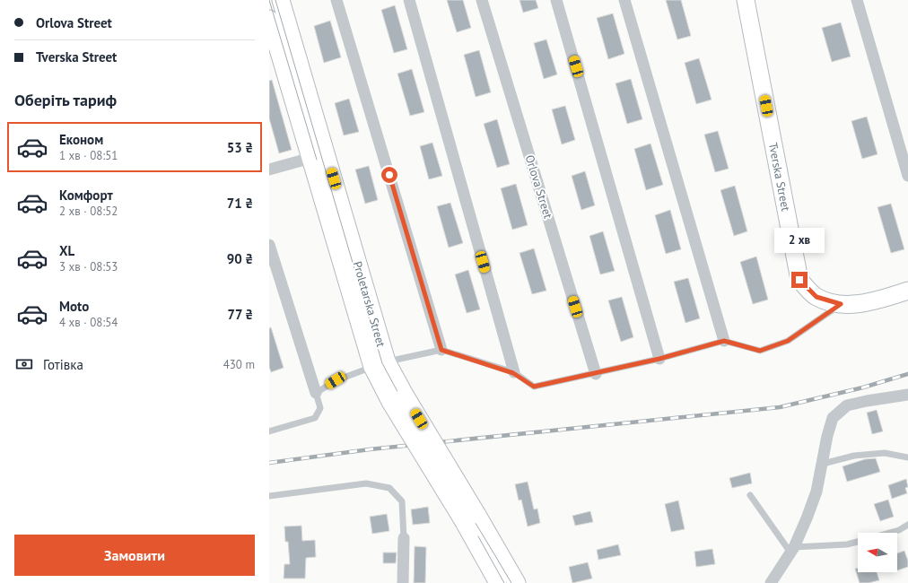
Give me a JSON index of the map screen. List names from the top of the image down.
{
  "streets": {
    "main road": ["Tverska Street", "Proletarska Street"],
    "street": ["Orlova Street"]
  },
  "north": "left",
  "page": {
    "banner": ["Orlova Street", "Tverska Street"],
    "heading": "Оберіть тариф",
    "list": [
      {
        "name": "Економ",
        "note": "1 хв · 08:51",
        "value": "53 ₴"
      },
      {
        "name": "Комфорт",
        "note": "2 хв · 08:52",
        "value": "71 ₴"
      },
      {
        "name": "XL",
        "note": "3 хв · 08:53",
        "value": "90 ₴"
      },
      {
        "name": "Moto",
        "note": "4 хв · 08:54",
        "value": "77 ₴"
      }
    ],
    "bubble": "2 хв",
    "pay": ["Готівка", "430 m"],
    "buttons": "Замовити"
  }
}
